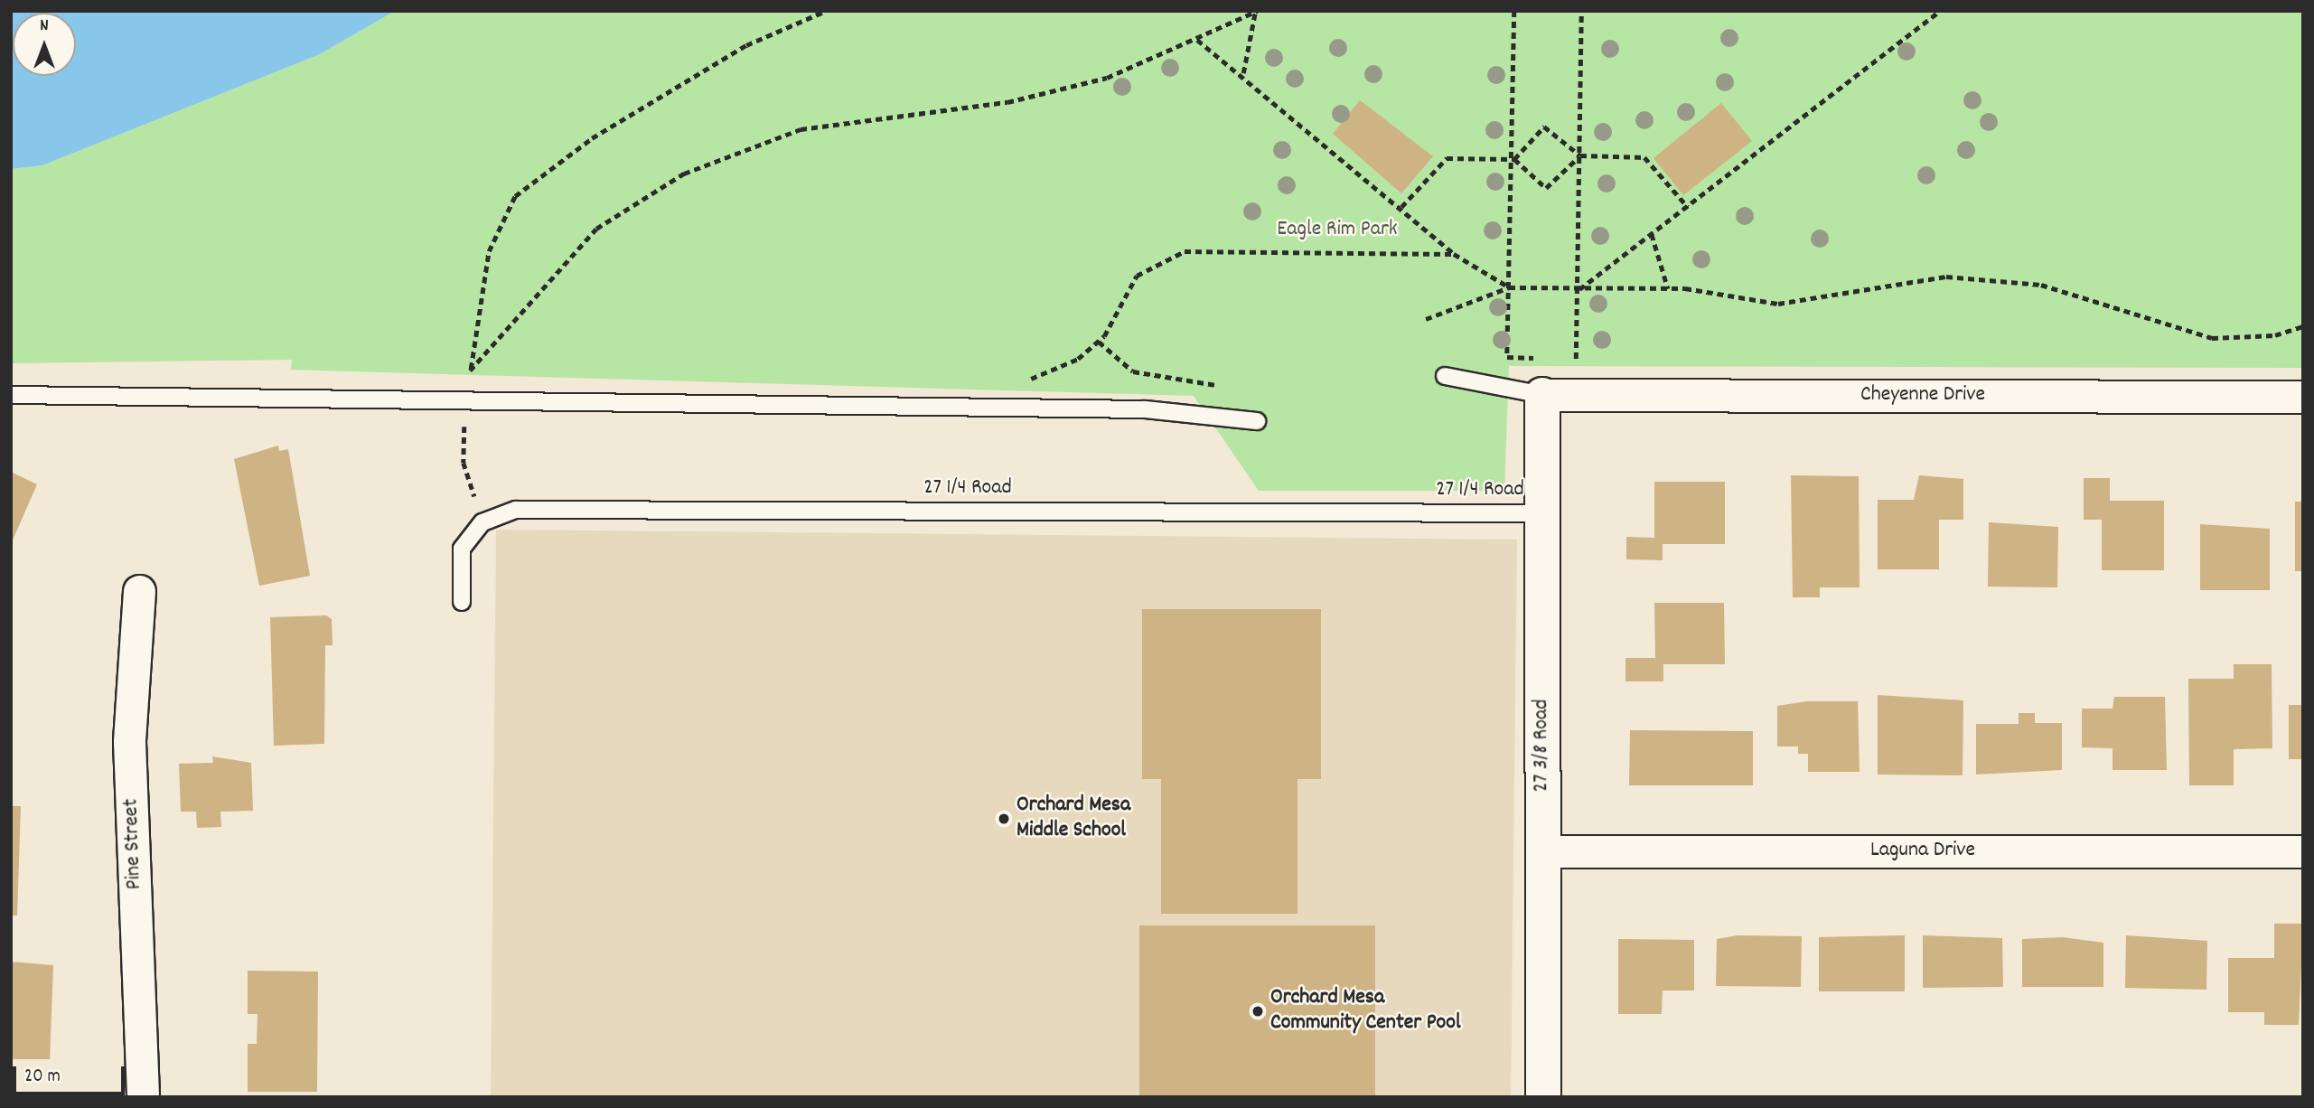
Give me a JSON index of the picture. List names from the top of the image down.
{
  "streets": {
    "street": [
      "Cheyenne Drive",
      "27 3/8 Road",
      "Pine Street",
      "Laguna Drive"
    ],
    "lane": ["27 1/4 Road"]
  },
  "crossings": [
    ["Cheyenne Drive", "27 3/8 Road"],
    ["27 1/4 Road", "27 3/8 Road"],
    ["27 3/8 Road", "Laguna Drive"]
  ],
  "parks": ["Eagle Rim Park"],
  "places": ["Orchard Mesa Middle School", "Orchard Mesa Community Center Pool"],
  "scale_bar": "20 m",
  "north": "top"
}
